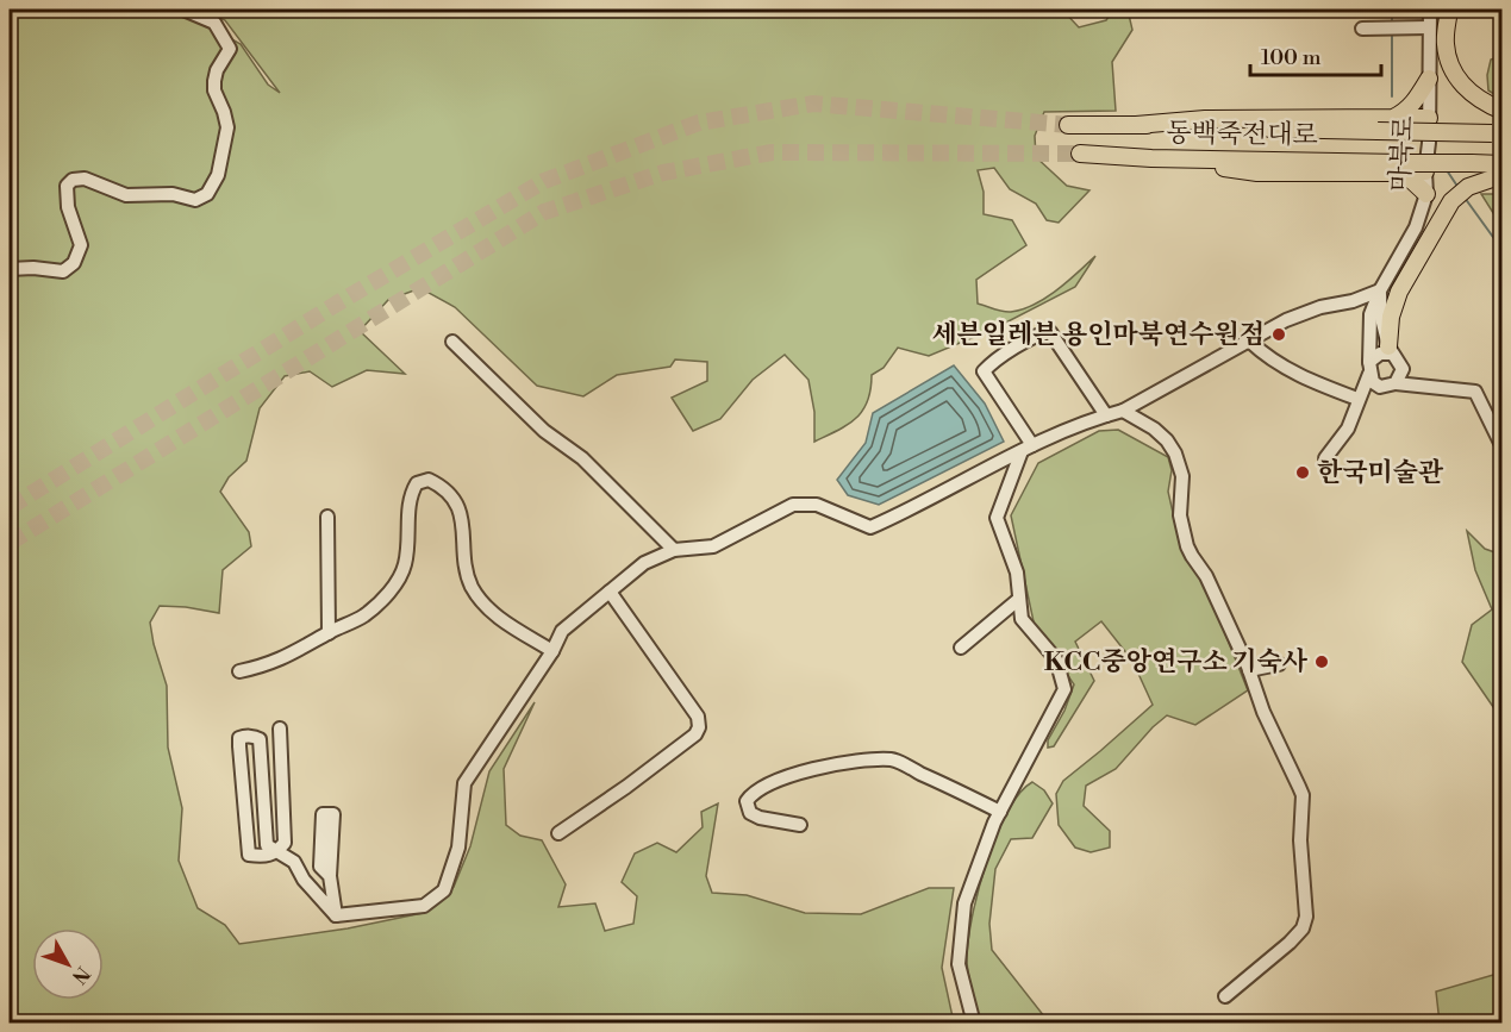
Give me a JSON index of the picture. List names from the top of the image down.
{
  "streets": {
    "main road": ["동백죽전대로"],
    "street": ["마북로"]
  },
  "places": ["세븐일레븐 용인마북연수원점", "한국미술관", "KCC중앙연구소 기숙사"],
  "scale_bar": "100 m",
  "north": "bottom right"
}
